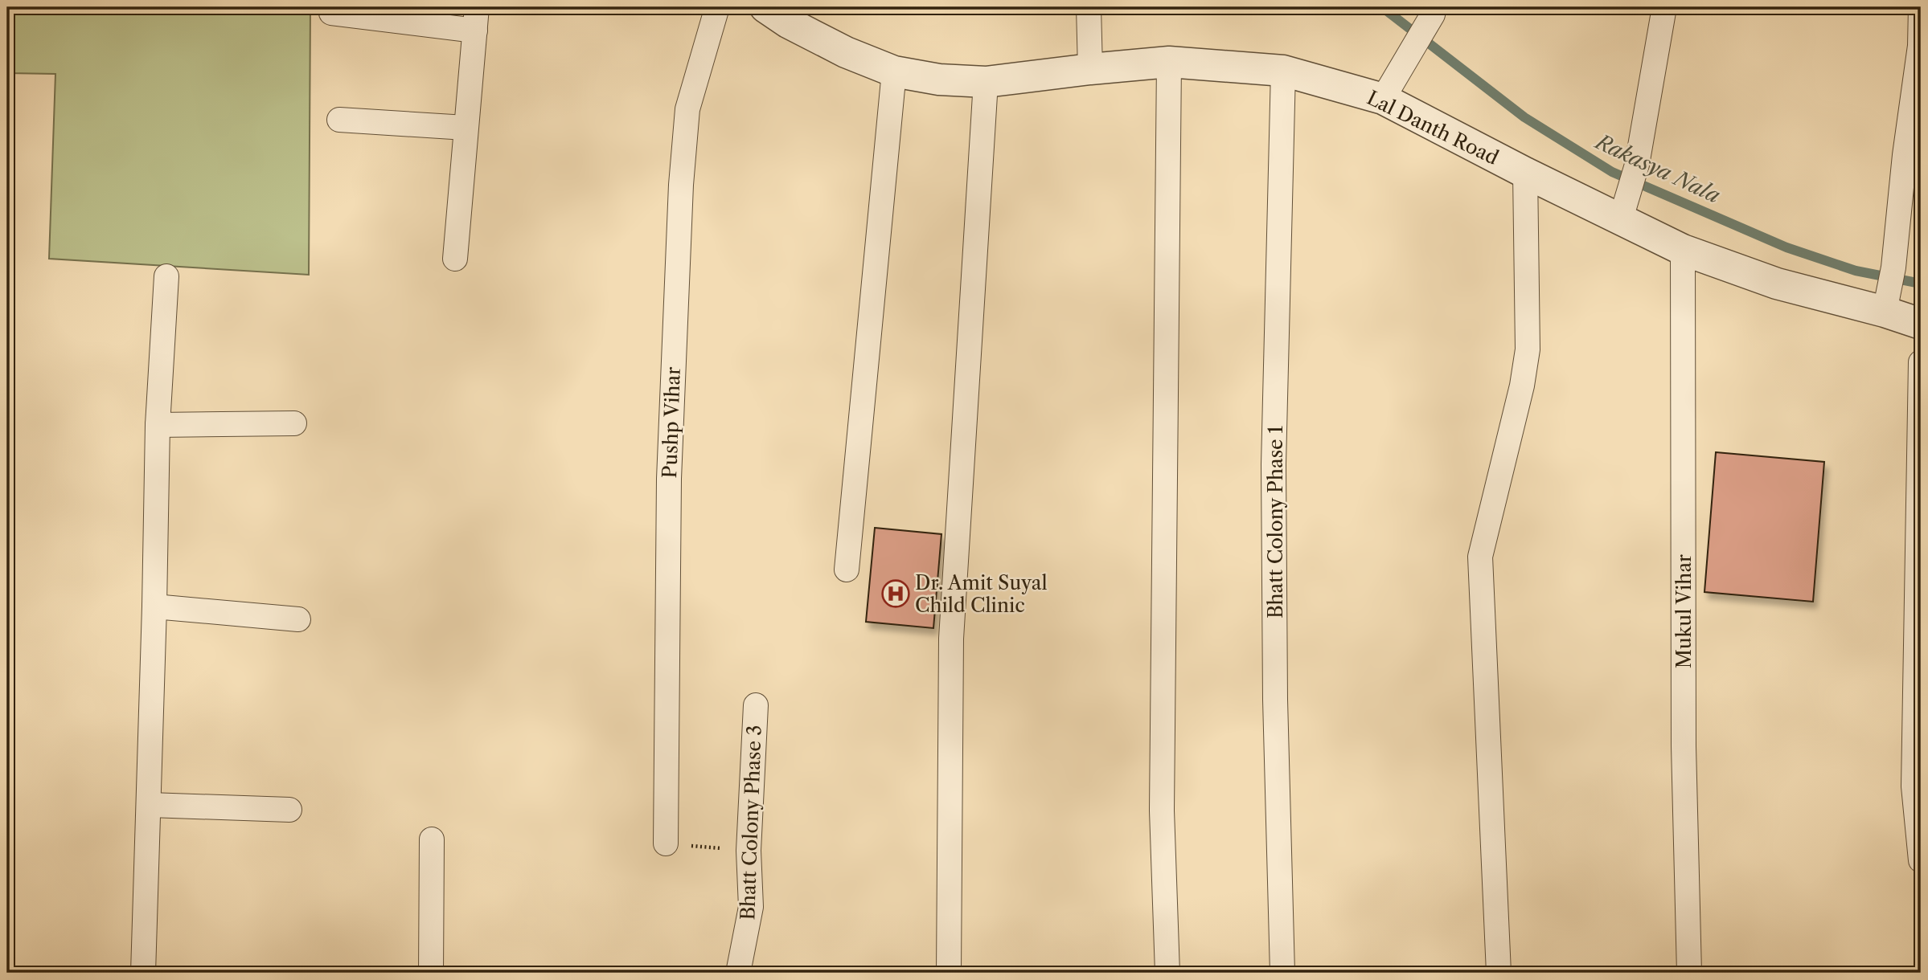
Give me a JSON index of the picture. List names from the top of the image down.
{
  "streets": {
    "street": [
      "Lal Danth Road",
      "Pushp Vihar",
      "Bhatt Colony Phase 1",
      "Mukul Vihar",
      "Bhatt Colony Phase 3"
    ]
  },
  "crossings": [
    ["Lal Danth Road", "Bhatt Colony Phase 1"],
    ["Lal Danth Road", "Mukul Vihar"]
  ],
  "water": ["Rakasya Nala"],
  "places": {
    "hospital": ["Dr. Amit Suyal Child Clinic"]
  }
}
